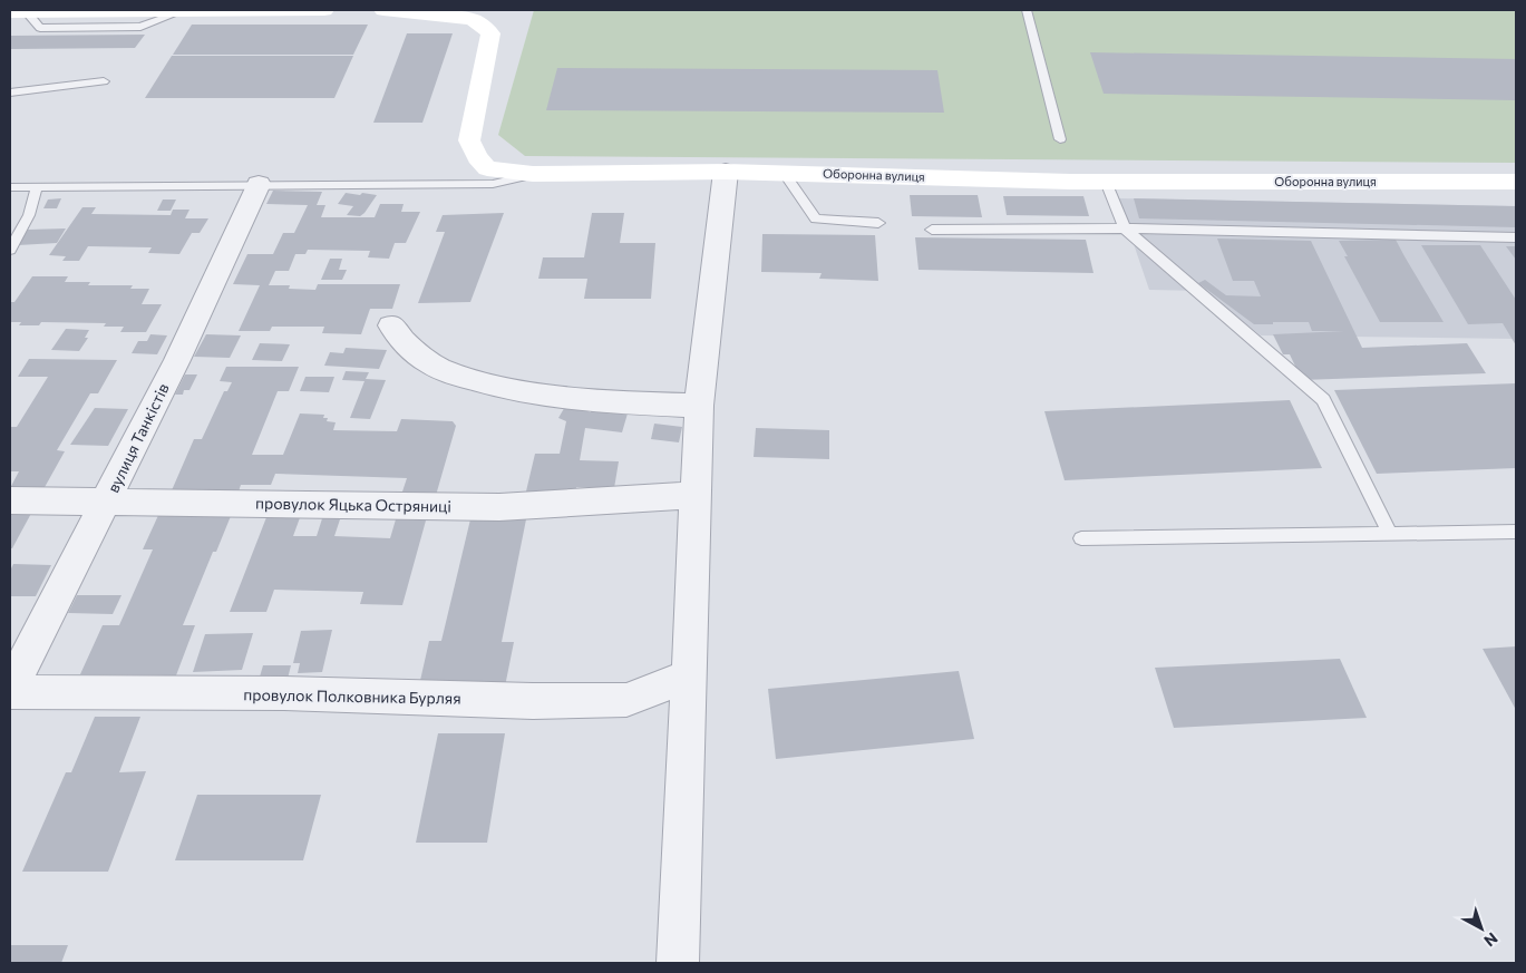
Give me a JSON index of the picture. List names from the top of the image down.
{
  "streets": {
    "street": [
      "Оборонна вулиця",
      "вулиця Танкістів",
      "провулок Яцька Остряниці",
      "провулок Полковника Бурляя"
    ]
  },
  "crossings": [
    ["вулиця Танкістів", "провулок Яцька Остряниці"],
    ["вулиця Танкістів", "провулок Полковника Бурляя"]
  ],
  "north": "bottom right"
}
